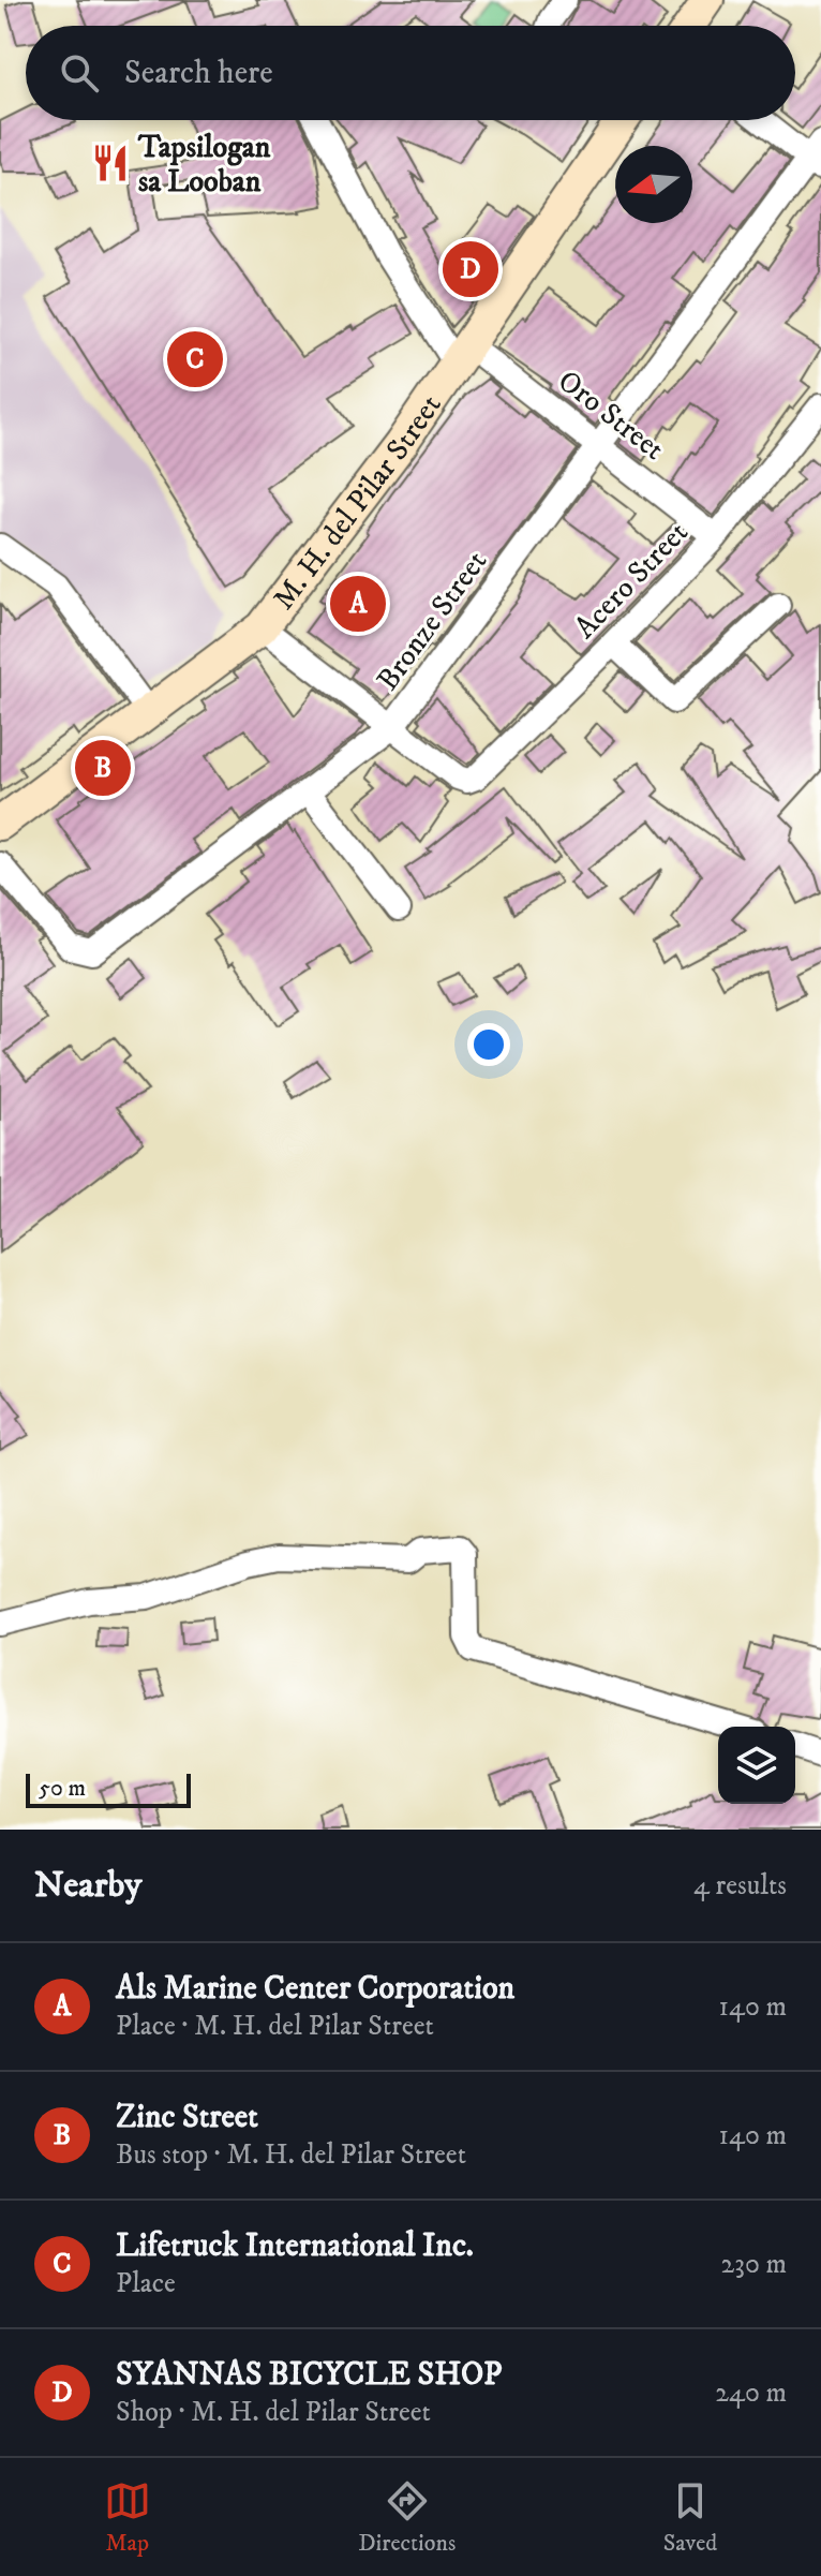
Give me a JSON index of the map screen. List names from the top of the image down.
{
  "streets": {
    "main road": ["M. H. del Pilar Street"],
    "street": ["Oro Street", "Acero Street", "Bronze Street"]
  },
  "crossings": [
    ["Oro Street", "M. H. del Pilar Street"],
    ["Oro Street", "Acero Street"],
    ["Oro Street", "Bronze Street"],
    ["Acero Street", "Bronze Street"]
  ],
  "places": {
    "restaurant": ["Tapsilogan sa Looban"]
  },
  "scale_bar": "50 m",
  "north": "left",
  "page": {
    "search": "Search here",
    "pins": [
      "D",
      "C",
      "A",
      "B"
    ],
    "scale": "50 m",
    "heading": ["Nearby", "4 results"],
    "list": [
      {
        "mark": "A",
        "name": "Als Marine Center Corporation",
        "note": "Place · M. H. del Pilar Street",
        "value": "140 m"
      },
      {
        "mark": "B",
        "name": "Zinc Street",
        "note": "Bus stop · M. H. del Pilar Street",
        "value": "140 m"
      },
      {
        "mark": "C",
        "name": "Lifetruck International Inc.",
        "note": "Place",
        "value": "230 m"
      },
      {
        "mark": "D",
        "name": "SYANNAS BICYCLE SHOP",
        "note": "Shop · M. H. del Pilar Street",
        "value": "240 m"
      }
    ],
    "nav": ["Map", "Directions", "Saved"]
  }
}
